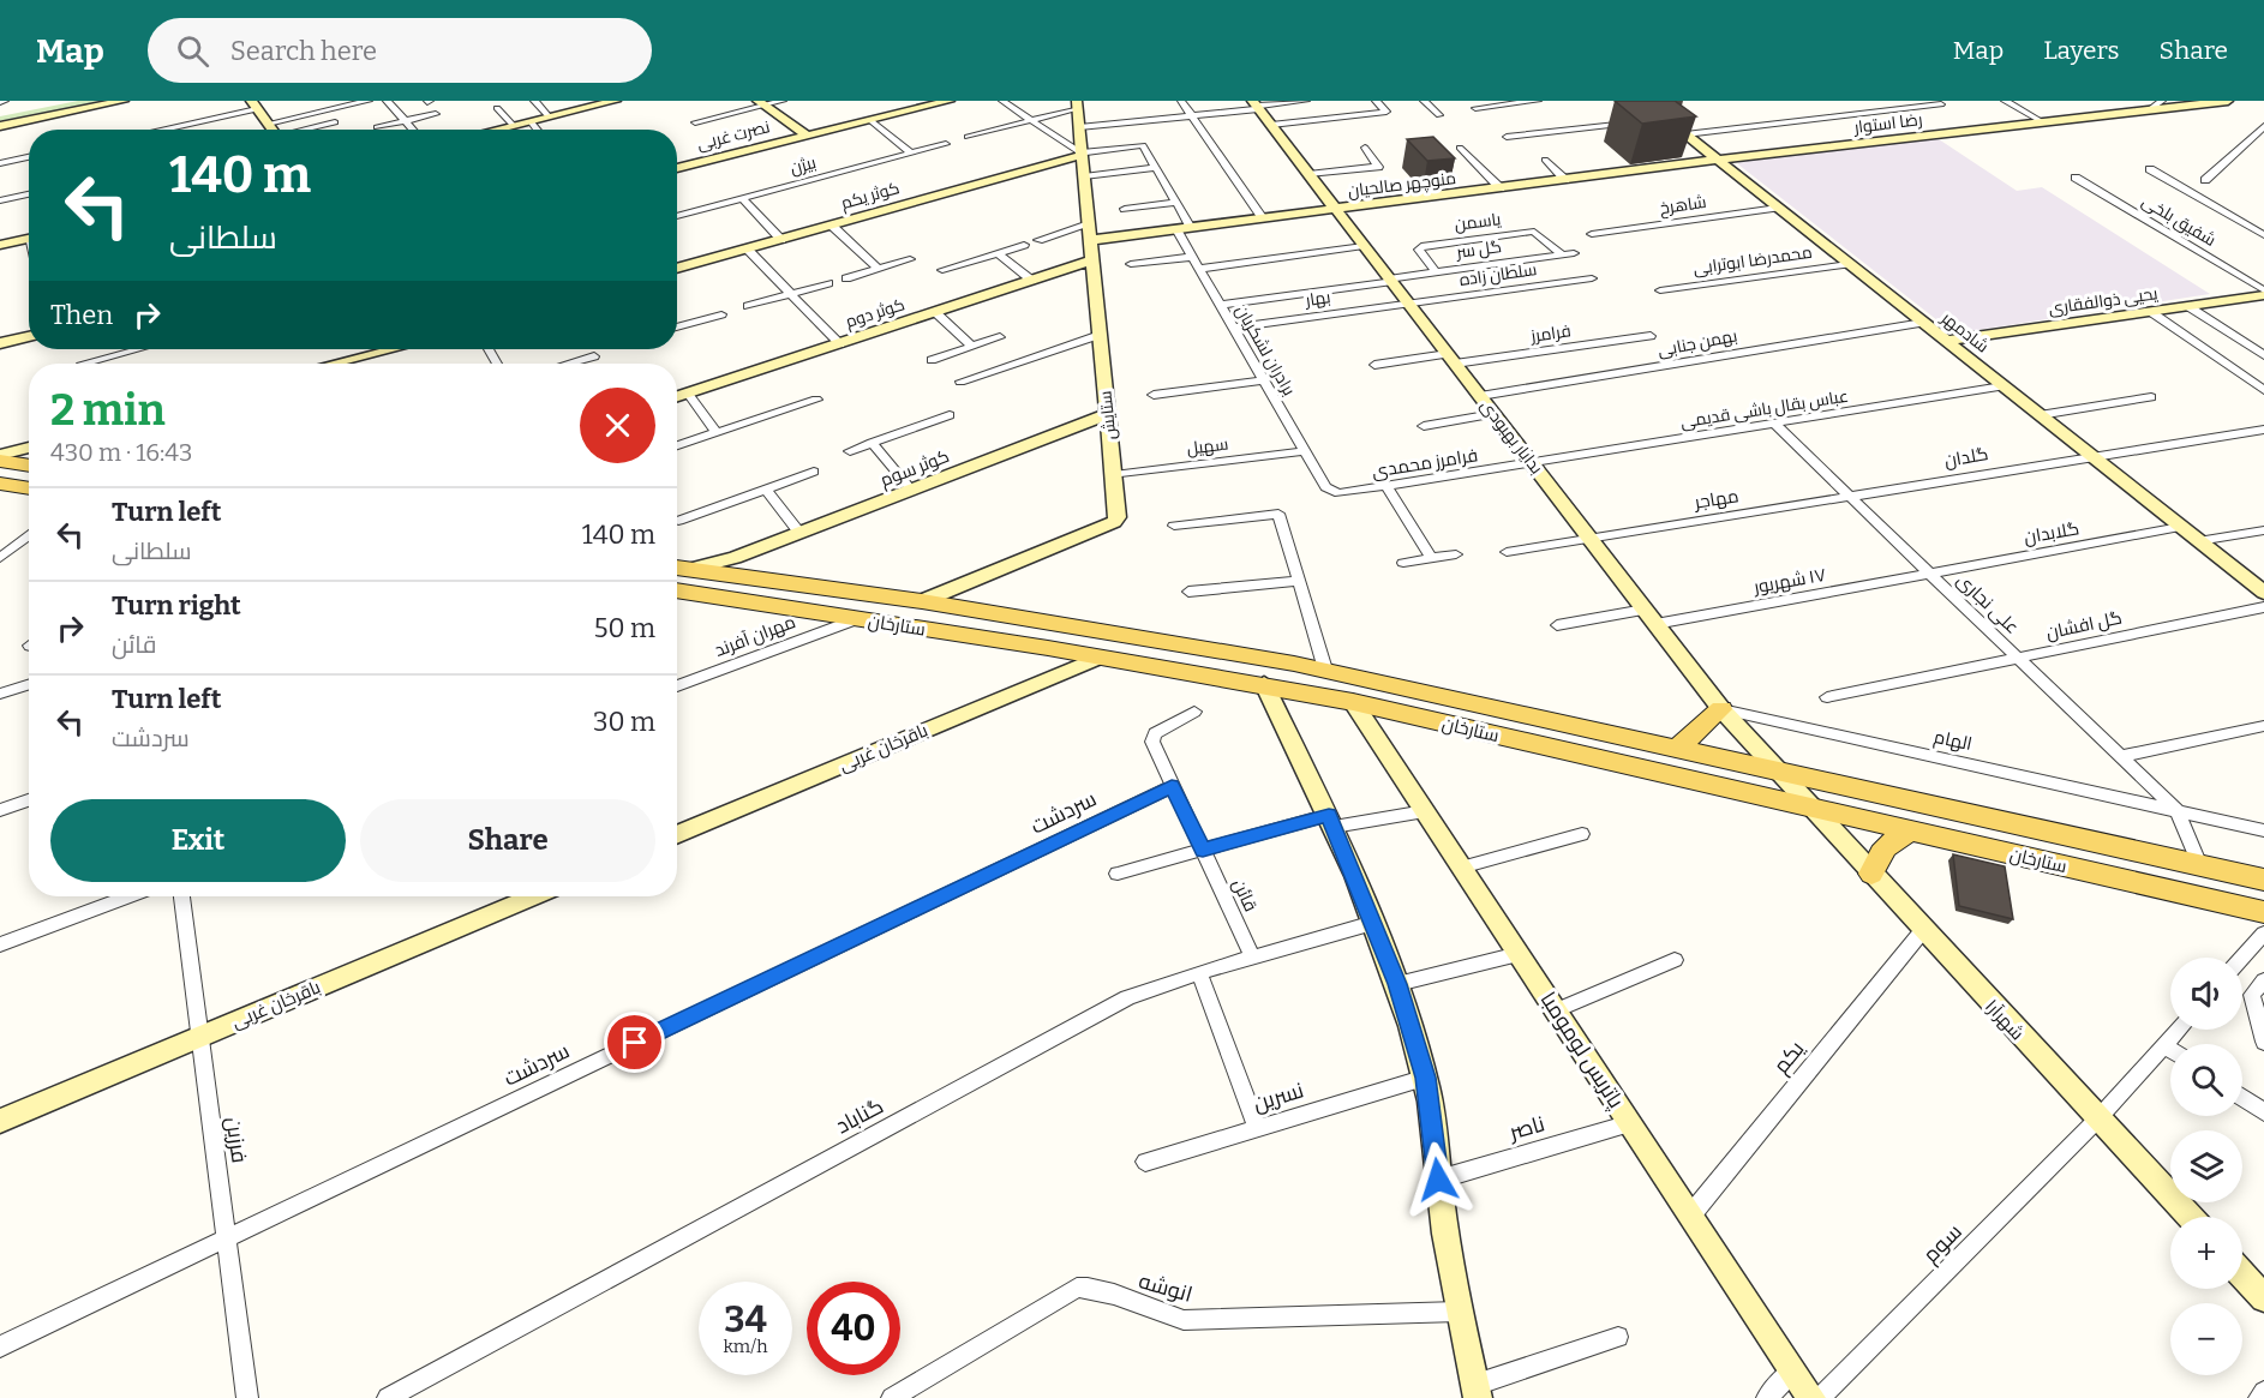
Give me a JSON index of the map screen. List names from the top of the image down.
{
  "streets": {
    "main road": ["ستارخان"],
    "street": [
      "رضا استوار",
      "نصرت غربی",
      "بیژن",
      "منوچهر صالحیان",
      "کوثر یکم",
      "شاهرخ",
      "شفیق بلخی",
      "یاسمن",
      "گل سر",
      "محمدرضا ابوترابی",
      "سلطان زاده",
      "بهار",
      "یحیی ذوالفقاری",
      "کوثر دوم",
      "شادمهر",
      "فرامرز",
      "بهمن جنابی",
      "برادران لشکریان",
      "عباس بقال باشی قدیمی",
      "ستایش",
      "بدایار بهبودی",
      "سهیل",
      "گلدان",
      "فرامرز محمدی",
      "کوثر سوم",
      "مهاجر",
      "گلابدان",
      "١٧ شهریور",
      "علی نجاری",
      "گل افشان",
      "مهران آفرند",
      "الهام",
      "باقرخان غربی",
      "سردشت",
      "قائن",
      "شهرآرا",
      "پاتریس لومومبا",
      "یکم",
      "نسرین",
      "گناباد",
      "ناصر",
      "فرزین",
      "سوم",
      "انوشه"
    ]
  },
  "crossings": [
    ["رضا استوار", "منوچهر صالحیان"],
    ["رضا استوار", "شادمهر"],
    ["منوچهر صالحیان", "شادمهر"],
    ["منوچهر صالحیان", "برادران لشکریان"],
    ["منوچهر صالحیان", "ستایش"],
    ["منوچهر صالحیان", "بدایار بهبودی"],
    ["کوثر یکم", "برادران لشکریان"],
    ["کوثر یکم", "ستایش"],
    ["شاهرخ", "شادمهر"],
    ["شفیق بلخی", "یحیی ذوالفقاری"],
    ["یاسمن", "گل سر"],
    ["گل سر", "برادران لشکریان"],
    ["گل سر", "بدایار بهبودی"],
    ["محمدرضا ابوترابی", "شادمهر"],
    ["سلطان زاده", "بهار"],
    ["سلطان زاده", "بدایار بهبودی"],
    ["بهار", "برادران لشکریان"],
    ["بهار", "بدایار بهبودی"],
    ["یحیی ذوالفقاری", "شادمهر"],
    ["کوثر دوم", "ستایش"],
    ["شادمهر", "بهمن جنابی"],
    ["شادمهر", "عباس بقال باشی قدیمی"],
    ["شادمهر", "گلدان"],
    ["شادمهر", "گلابدان"],
    ["فرامرز", "بدایار بهبودی"],
    ["بهمن جنابی", "بدایار بهبودی"],
    ["برادران لشکریان", "ستایش"],
    ["برادران لشکریان", "سهیل"],
    ["برادران لشکریان", "فرامرز محمدی"],
    ["عباس بقال باشی قدیمی", "بدایار بهبودی"],
    ["عباس بقال باشی قدیمی", "فرامرز محمدی"],
    ["عباس بقال باشی قدیمی", "علی نجاری"],
    ["ستایش", "سهیل"],
    ["ستایش", "کوثر سوم"],
    ["ستایش", "ستارخان"],
    ["بدایار بهبودی", "فرامرز محمدی"],
    ["بدایار بهبودی", "مهاجر"],
    ["بدایار بهبودی", "١٧ شهریور"],
    ["بدایار بهبودی", "ستارخان"],
    ["بدایار بهبودی", "الهام"],
    ["بدایار بهبودی", "شهرآرا"],
    ["گلدان", "مهاجر"],
    ["گلدان", "علی نجاری"],
    ["کوثر سوم", "ستارخان"],
    ["مهاجر", "علی نجاری"],
    ["گلابدان", "١٧ شهریور"],
    ["گلابدان", "علی نجاری"],
    ["١٧ شهریور", "علی نجاری"],
    ["علی نجاری", "گل افشان"],
    ["علی نجاری", "الهام"],
    ["ستارخان", "مهران آفرند"],
    ["ستارخان", "باقرخان غربی"],
    ["ستارخان", "شهرآرا"],
    ["ستارخان", "پاتریس لومومبا"],
    ["باقرخان غربی", "فرزین"],
    ["سردشت", "قائن"],
    ["سردشت", "فرزین"],
    ["قائن", "گناباد"],
    ["شهرآرا", "یکم"],
    ["شهرآرا", "سوم"],
    ["پاتریس لومومبا", "یکم"],
    ["پاتریس لومومبا", "ناصر"]
  ],
  "page": {
    "header": "Map",
    "search": "Search here",
    "nav": ["Map", "Layers", "Share"],
    "turn": ["140 m", "سلطانی"],
    "then": "Then",
    "heading": ["2 min", "430 m · 16:43"],
    "list": [
      {
        "name": "Turn left",
        "note": "سلطانی",
        "value": "140 m"
      },
      {
        "name": "Turn right",
        "note": "قائن",
        "value": "50 m"
      },
      {
        "name": "Turn left",
        "note": "سردشت",
        "value": "30 m"
      }
    ],
    "buttons": ["Exit", "Share"],
    "map_buttons": ["+", "−"],
    "speed": "34 km/h",
    "limit": "40"
  }
}
